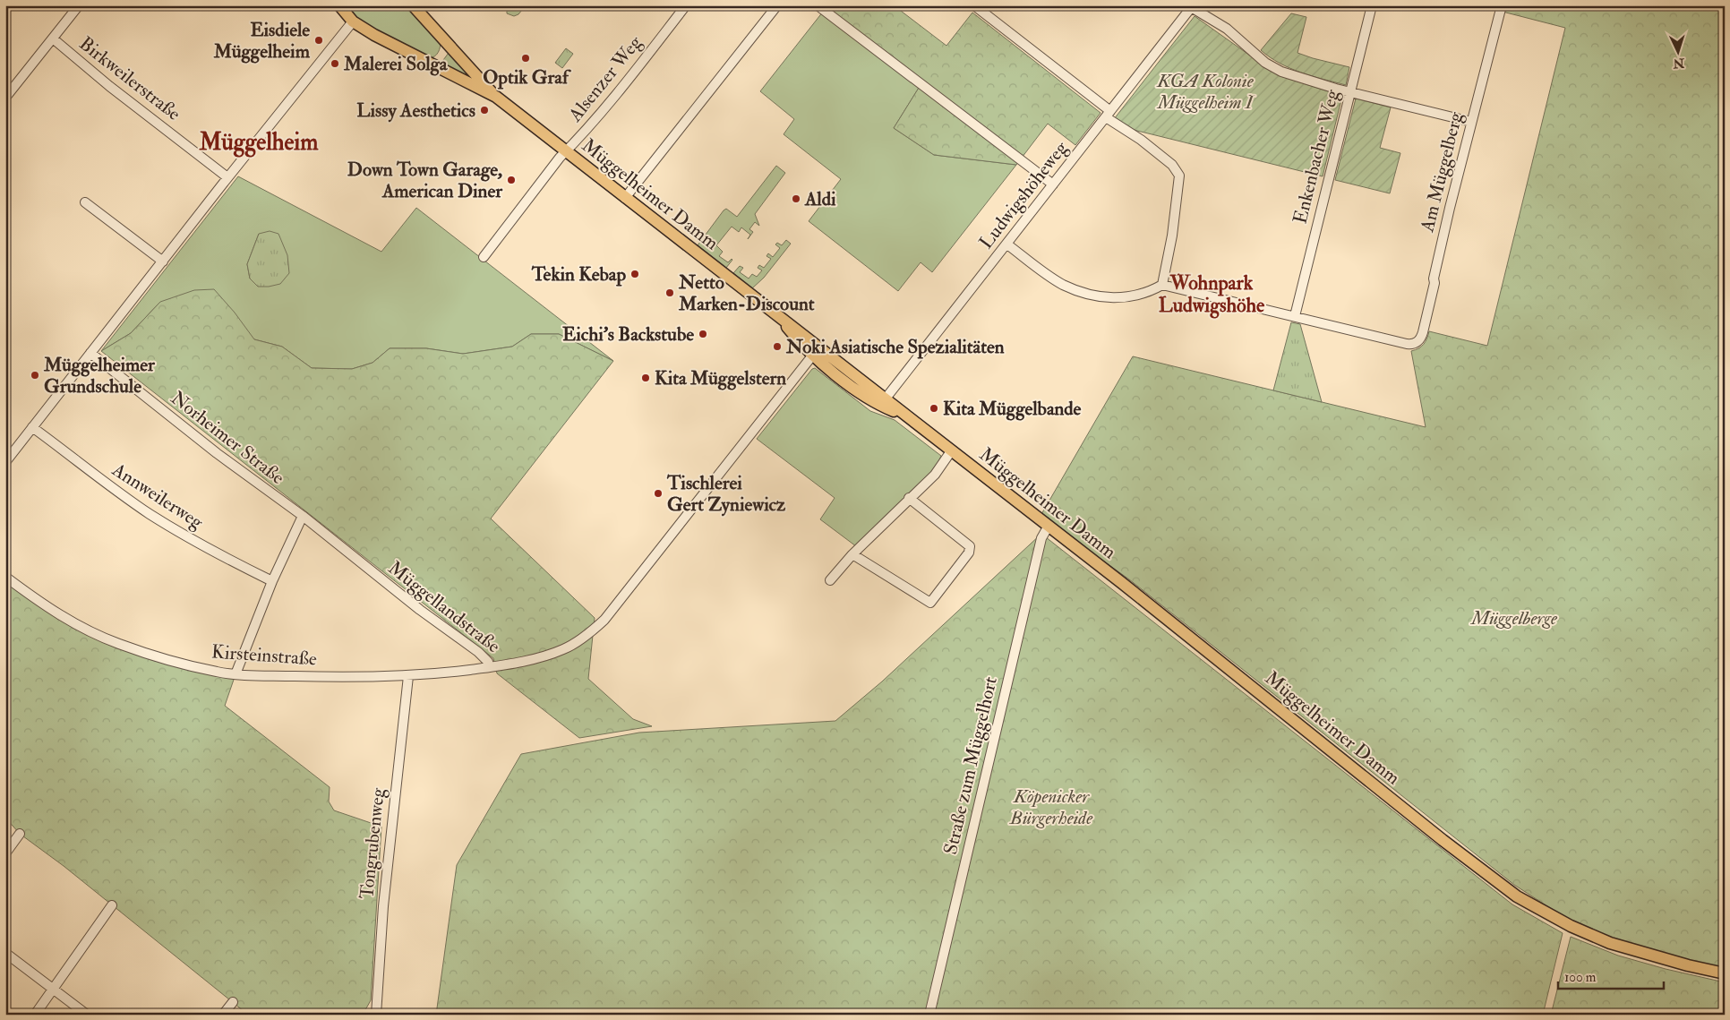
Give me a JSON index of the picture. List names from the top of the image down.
{
  "streets": {
    "main road": ["Müggelheimer Damm"],
    "street": [
      "Birkweilerstraße",
      "Alsenzer Weg",
      "Enkenbacher Weg",
      "Am Müggelberg",
      "Ludwigshöheweg",
      "Norheimer Straße",
      "Annweilerweg",
      "Müggellandstraße",
      "Kirsteinstraße",
      "Straße zum Müggelhort",
      "Tongrubenweg"
    ]
  },
  "crossings": [
    ["Alsenzer Weg", "Müggelheimer Damm"],
    ["Enkenbacher Weg", "Am Müggelberg"],
    ["Müggelheimer Damm", "Ludwigshöheweg"],
    ["Müggelheimer Damm", "Müggellandstraße"],
    ["Müggelheimer Damm", "Straße zum Müggelhort"],
    ["Norheimer Straße", "Müggellandstraße"],
    ["Müggellandstraße", "Kirsteinstraße"],
    ["Kirsteinstraße", "Tongrubenweg"]
  ],
  "districts": ["Müggelheim", "Wohnpark Ludwigshöhe"],
  "parks": ["KGA Kolonie Müggelheim I", "Müggelberge", "Köpenicker Bürgerheide"],
  "places": [
    "Eisdiele Müggelheim",
    "Optik Graf",
    "Malerei Solga",
    "Lissy Aesthetics",
    "Down Town Garage, American Diner",
    "Aldi",
    "Tekin Kebap",
    "Netto Marken-Discount",
    "Eichi's Backstube",
    "Noki Asiatische Spezialitäten",
    "Müggelheimer Grundschule",
    "Kita Müggelstern",
    "Kita Müggelbande",
    "Tischlerei Gert Zyniewicz"
  ],
  "scale_bar": "100 m",
  "north": "bottom"
}
